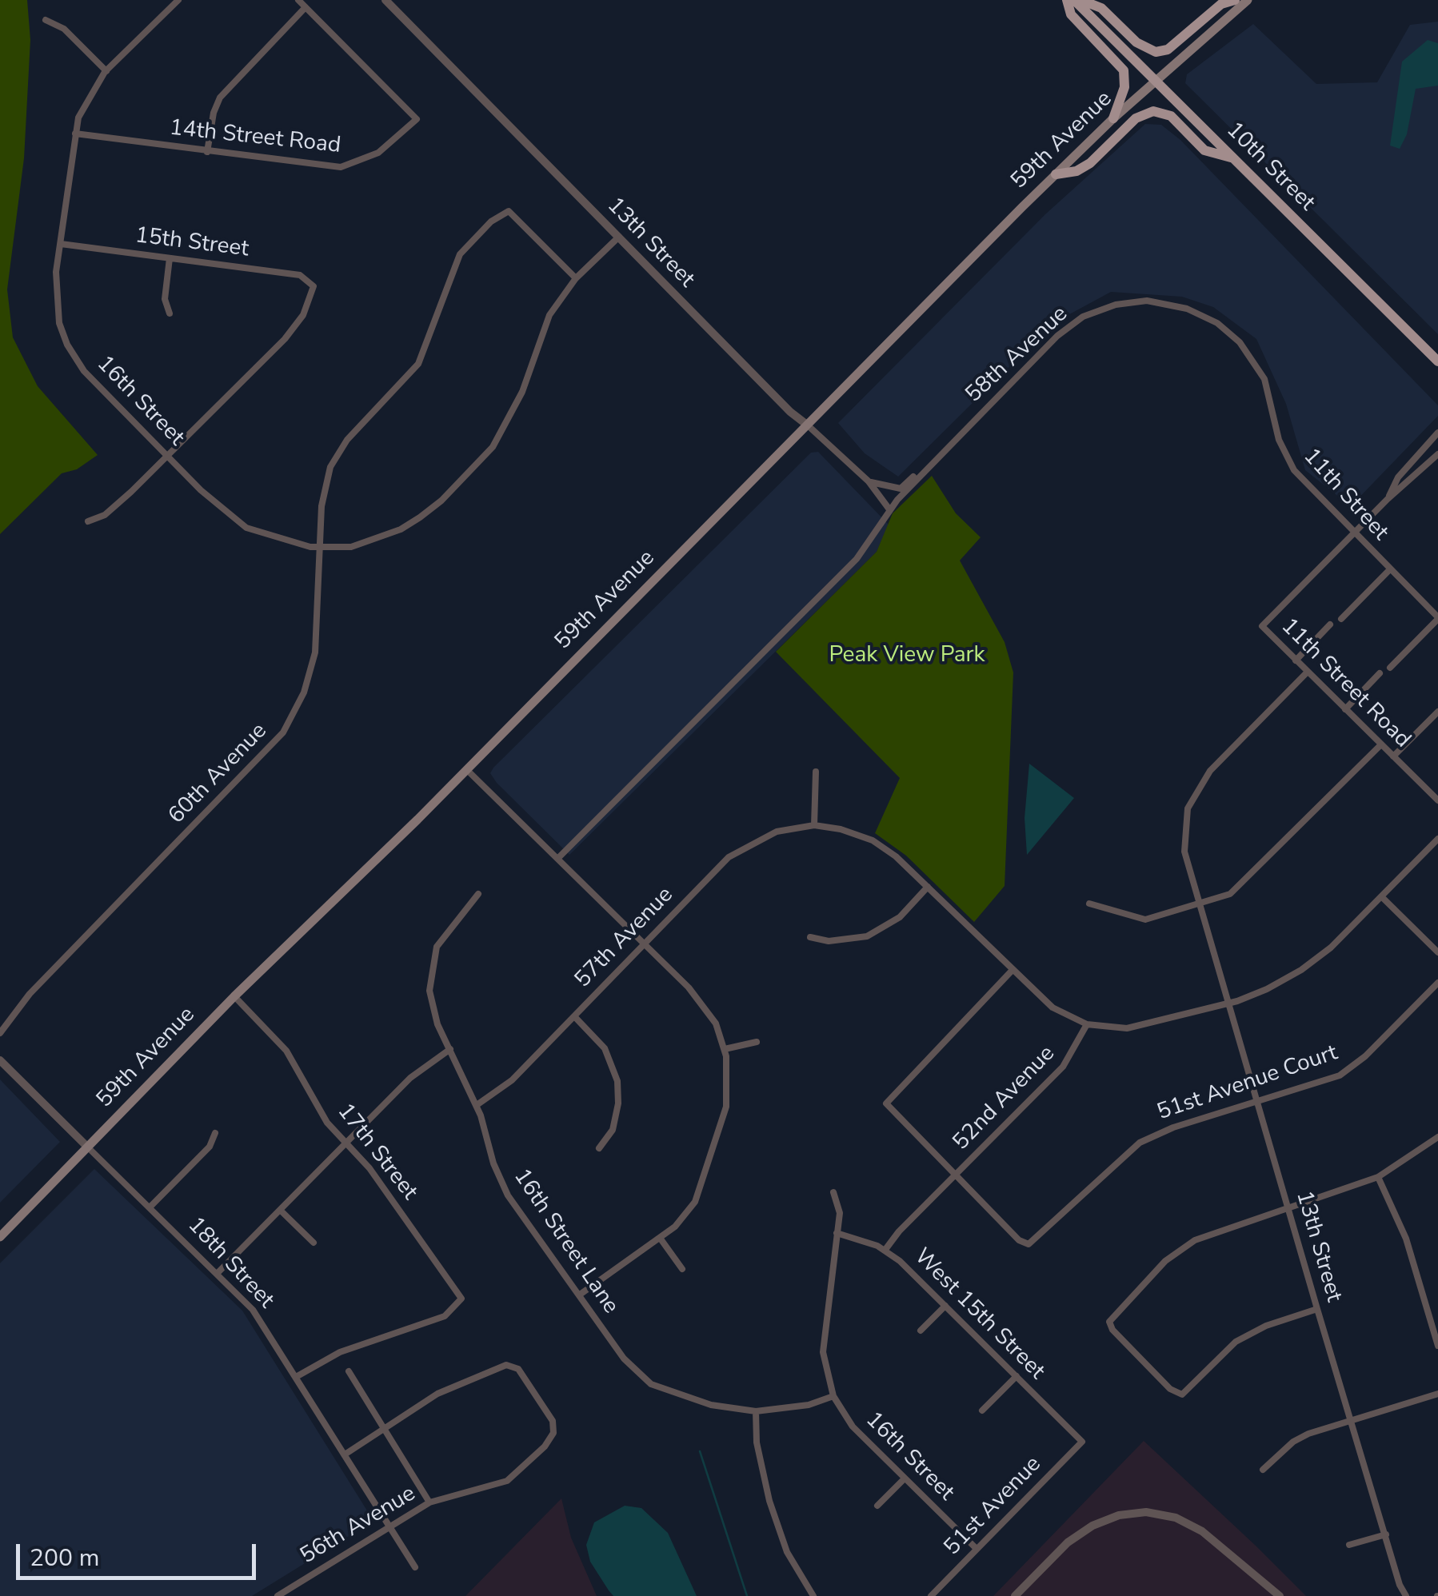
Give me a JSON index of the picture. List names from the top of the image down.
{
  "streets": {
    "main road": ["59th Avenue", "10th Street"],
    "street": [
      "14th Street Road",
      "15th Street",
      "13th Street",
      "58th Avenue",
      "16th Street",
      "11th Street",
      "11th Street Road",
      "60th Avenue",
      "57th Avenue",
      "51st Avenue Court",
      "52nd Avenue",
      "17th Street",
      "16th Street Lane",
      "18th Street",
      "West 15th Street",
      "51st Avenue",
      "56th Avenue"
    ]
  },
  "crossings": [
    ["14th Street Road", "16th Street"],
    ["59th Avenue", "10th Street"],
    ["59th Avenue", "13th Street"],
    ["59th Avenue", "17th Street"],
    ["59th Avenue", "18th Street"],
    ["15th Street", "16th Street"],
    ["13th Street", "58th Avenue"],
    ["13th Street", "11th Street Road"],
    ["13th Street", "51st Avenue Court"],
    ["58th Avenue", "11th Street"],
    ["16th Street", "60th Avenue"],
    ["16th Street", "16th Street Lane"],
    ["16th Street", "West 15th Street"],
    ["16th Street", "51st Avenue"],
    ["11th Street", "11th Street Road"],
    ["57th Avenue", "16th Street Lane"],
    ["51st Avenue Court", "52nd Avenue"],
    ["52nd Avenue", "West 15th Street"],
    ["17th Street", "18th Street"],
    ["18th Street", "56th Avenue"],
    ["West 15th Street", "51st Avenue"]
  ],
  "parks": ["Peak View Park"],
  "scale_bar": "200 m"
}
